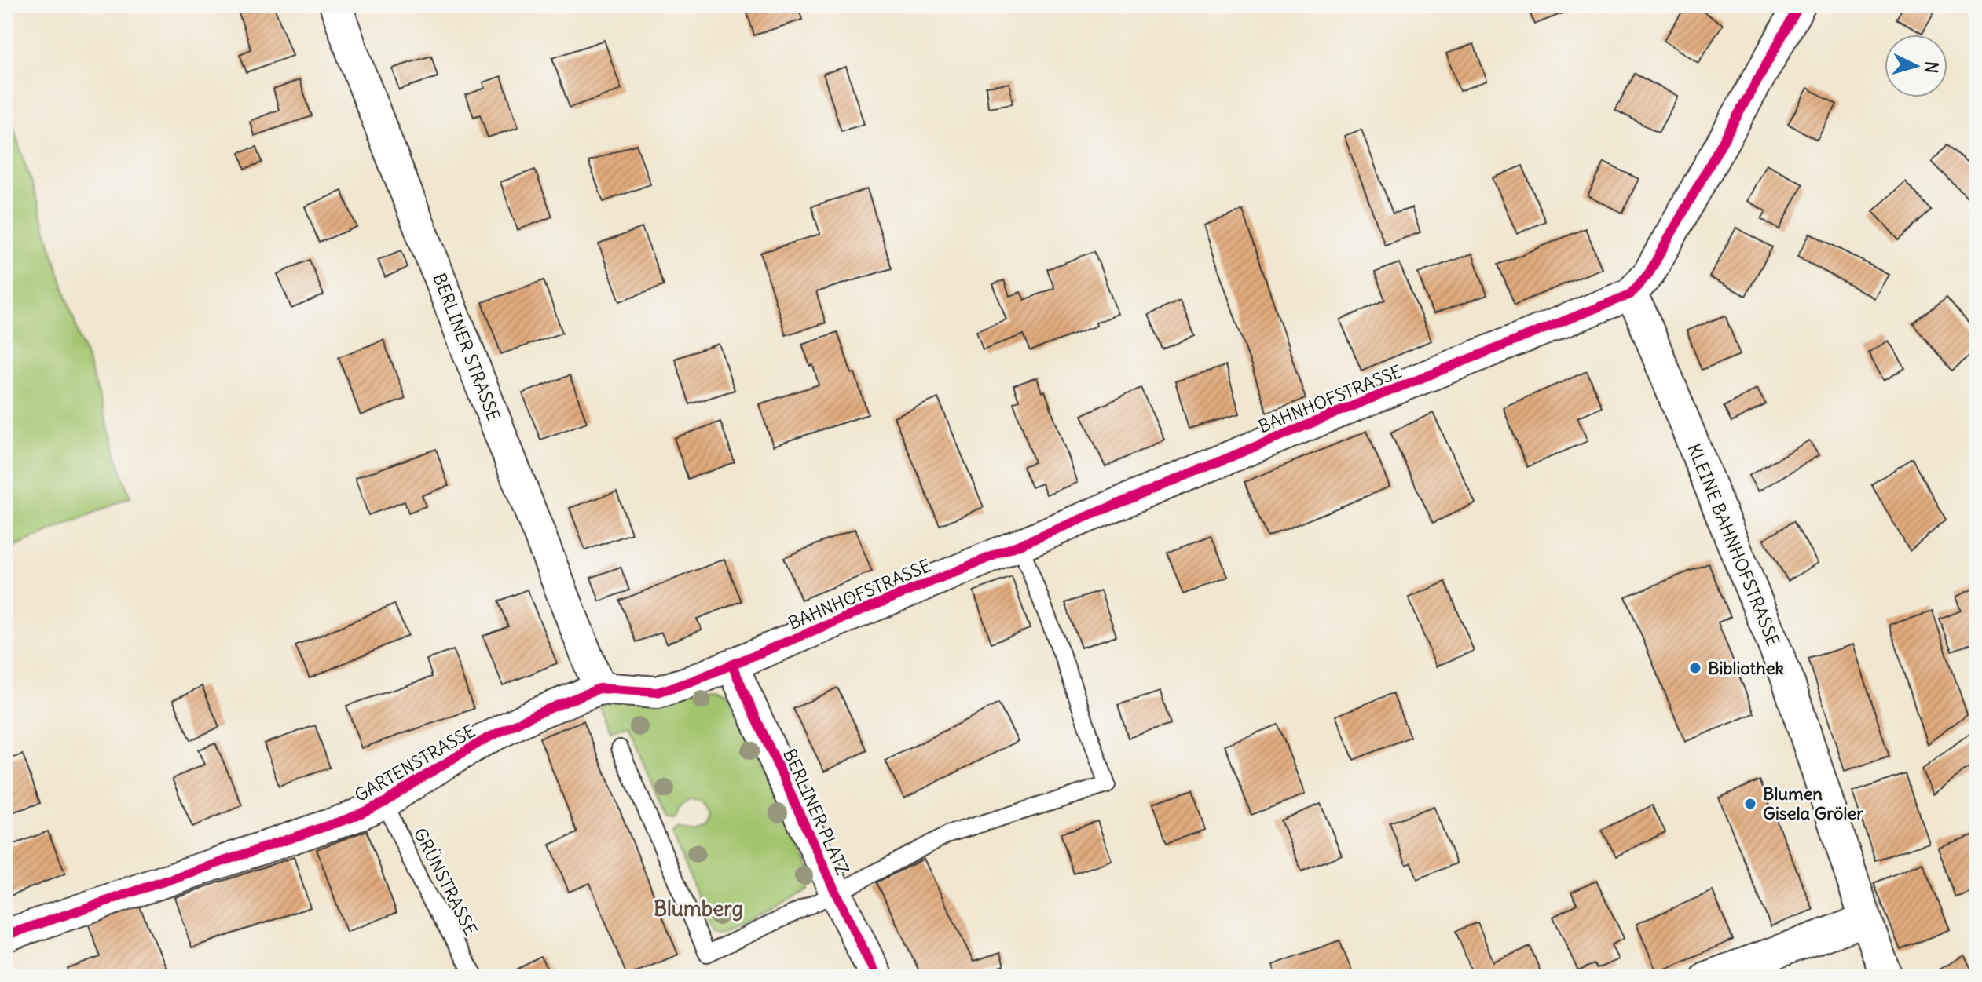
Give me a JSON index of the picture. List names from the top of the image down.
{
  "streets": {
    "street": [
      "BERLINER STRASSE",
      "BAHNHOFSTRASSE",
      "KLEINE BAHNHOFSTRASSE",
      "GARTENSTRASSE",
      "BERLINER PLATZ"
    ],
    "lane": ["GRÜNSTRASSE"]
  },
  "crossings": [
    ["BERLINER STRASSE", "GARTENSTRASSE"],
    ["BAHNHOFSTRASSE", "KLEINE BAHNHOFSTRASSE"],
    ["BAHNHOFSTRASSE", "GARTENSTRASSE"],
    ["BAHNHOFSTRASSE", "BERLINER PLATZ"],
    ["GARTENSTRASSE", "BERLINER PLATZ"],
    ["GARTENSTRASSE", "GRÜNSTRASSE"]
  ],
  "districts": ["Blumberg"],
  "places": ["Bibliothek", "Blumen Gisela Gröler"],
  "north": "right"
}
